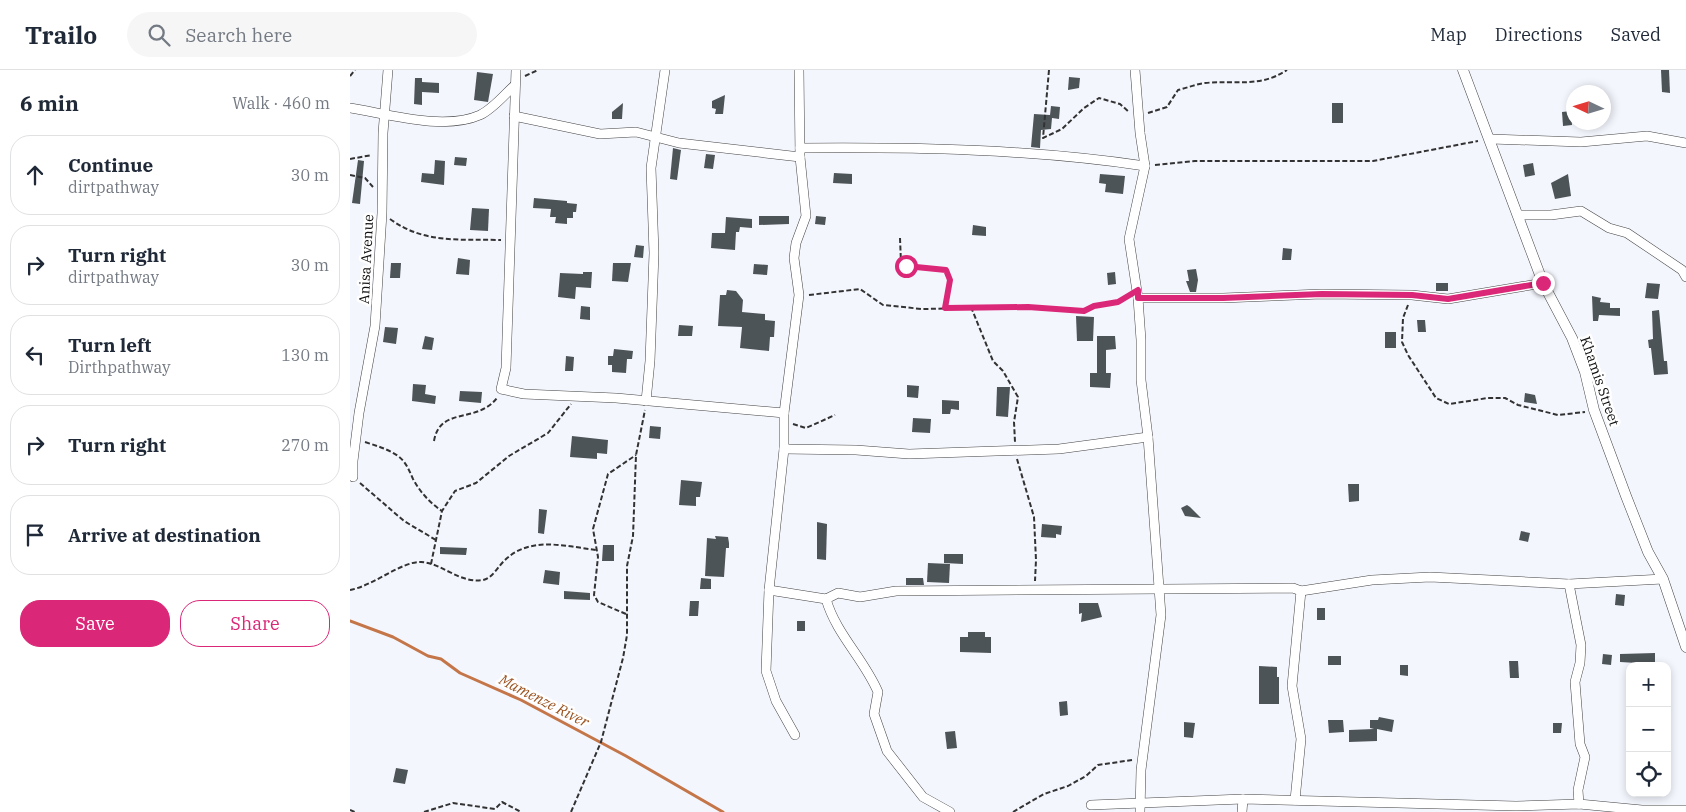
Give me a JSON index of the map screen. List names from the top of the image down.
{
  "streets": {
    "street": ["Anisa Avenue", "Khamis Street"]
  },
  "water": ["Mamenze River"],
  "north": "left",
  "page": {
    "header": "Trailo",
    "search": "Search here",
    "nav": ["Map", "Directions", "Saved"],
    "heading": ["6 min", "Walk · 460 m"],
    "list": [
      ["Continue", "dirtpathway", "30 m"],
      ["Turn right", "dirtpathway", "30 m"],
      ["Turn left", "Dirthpathway", "130 m"],
      ["Turn right", "270 m"],
      "Arrive at destination"
    ],
    "buttons": ["Save", "Share"],
    "map_buttons": ["+", "−"]
  }
}
